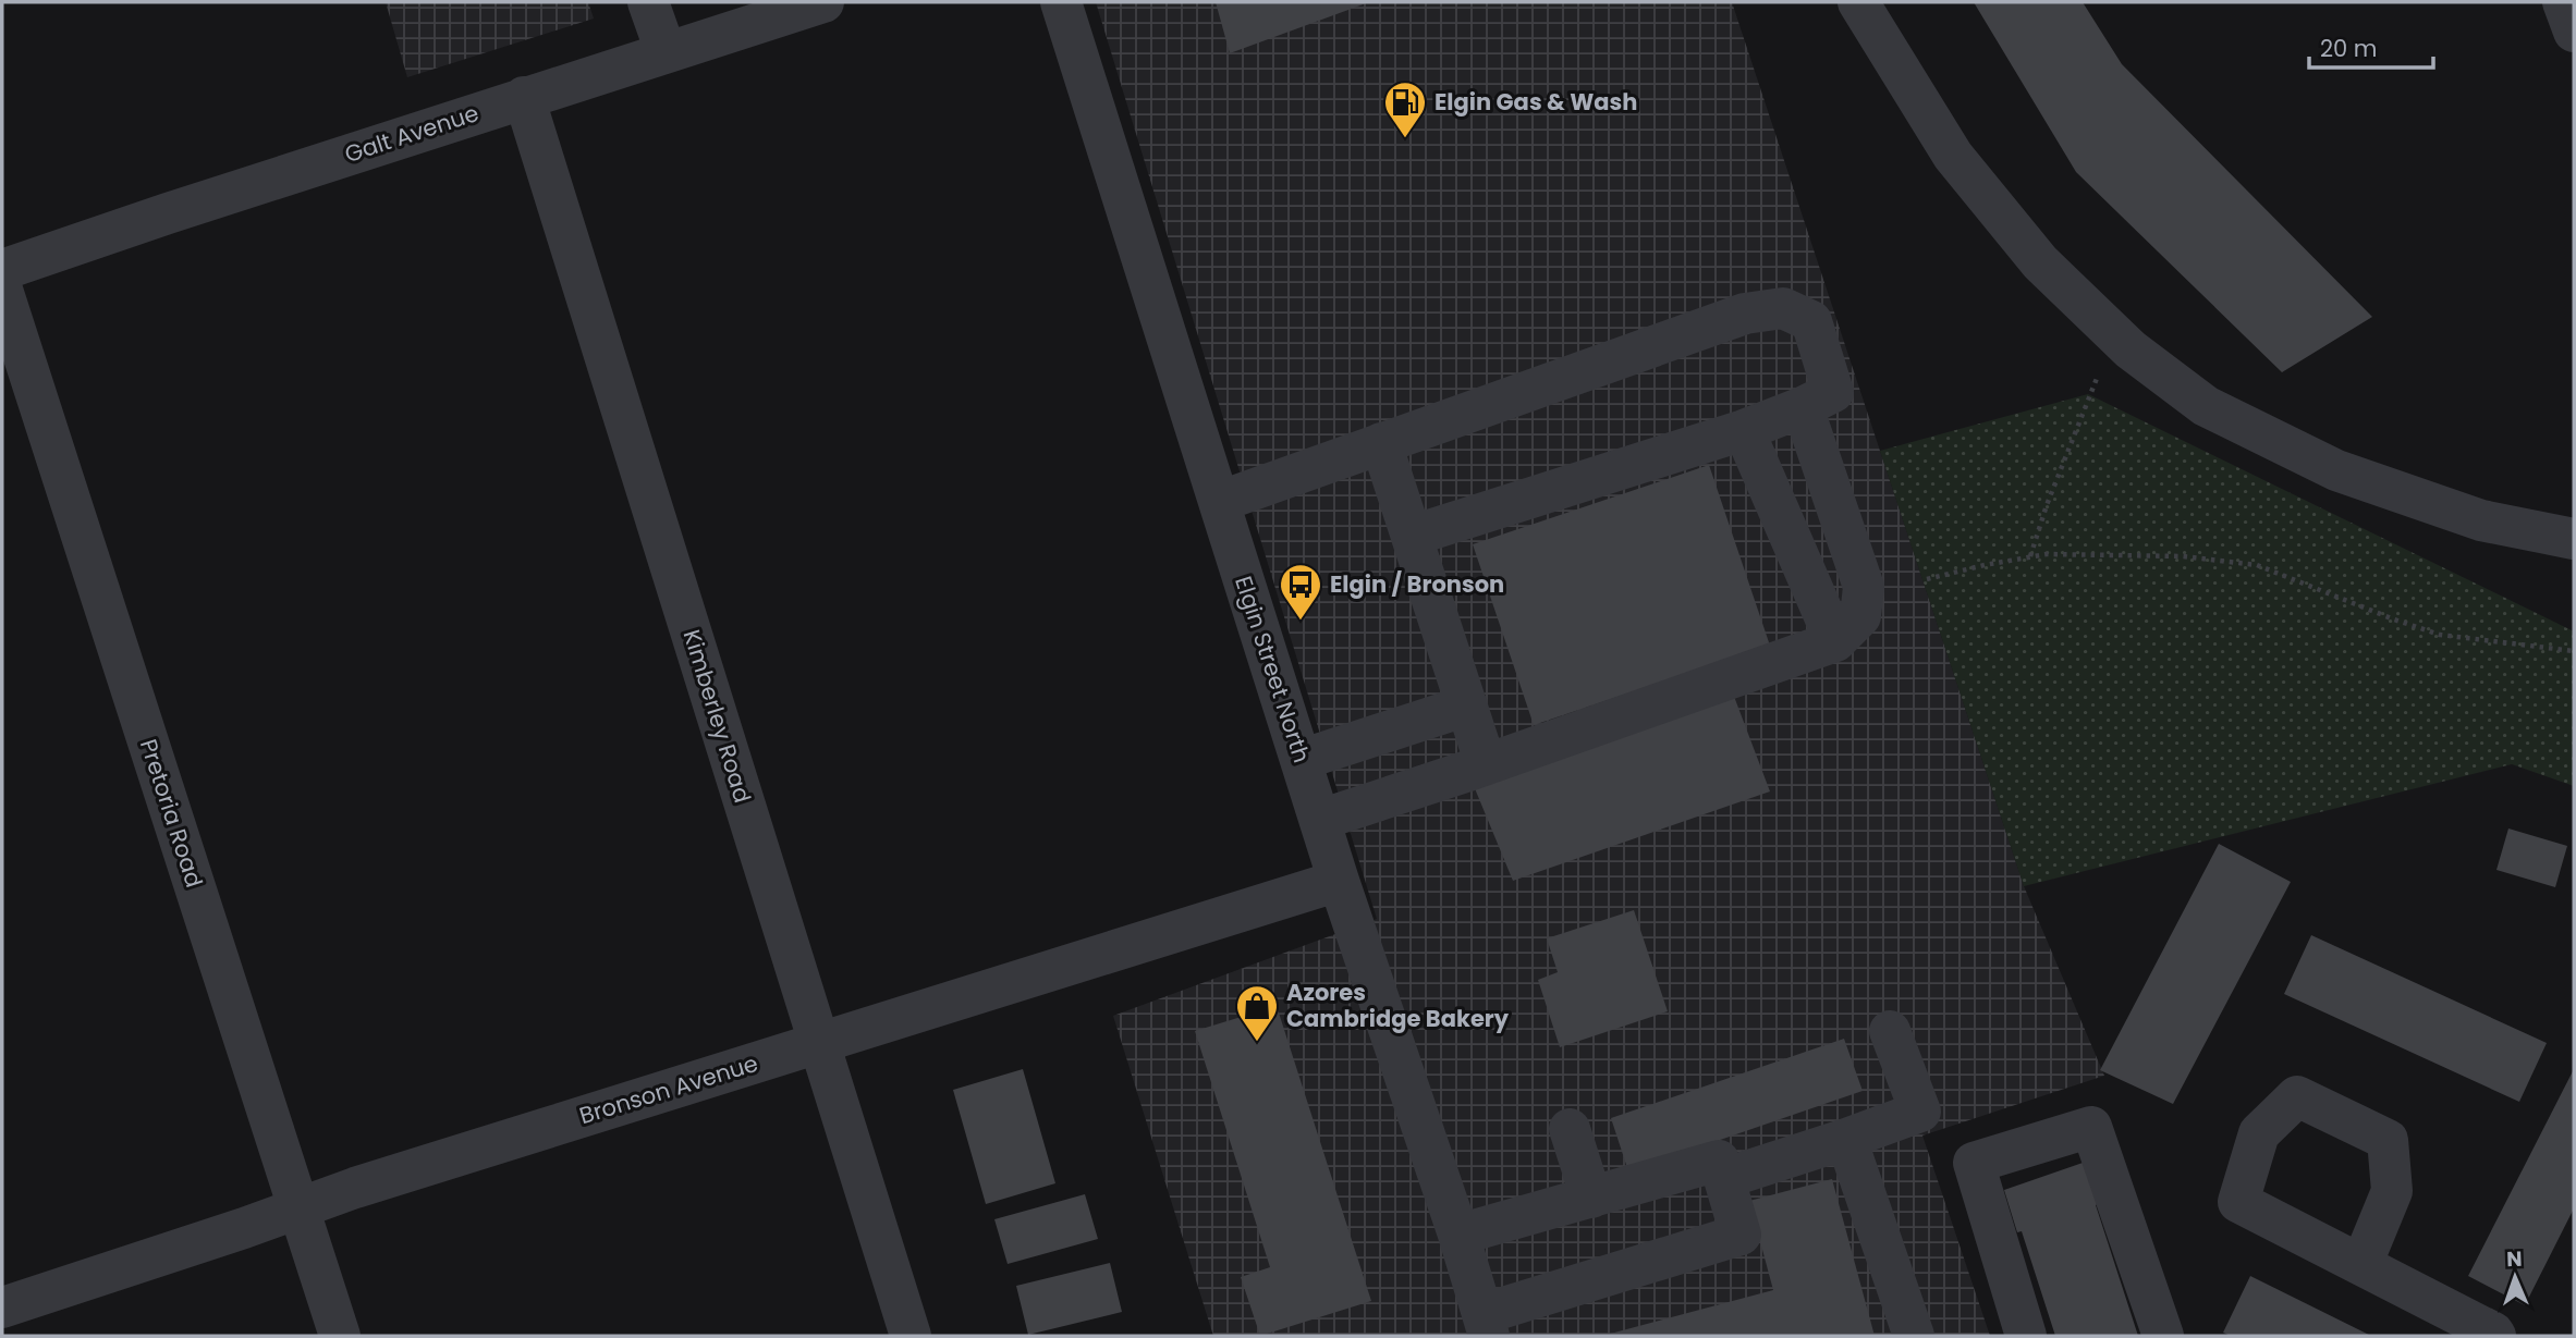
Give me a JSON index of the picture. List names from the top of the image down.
{
  "streets": {
    "street": [
      "Galt Avenue",
      "Elgin Street North",
      "Kimberley Road",
      "Pretoria Road",
      "Bronson Avenue"
    ]
  },
  "crossings": [
    ["Galt Avenue", "Kimberley Road"],
    ["Elgin Street North", "Bronson Avenue"],
    ["Kimberley Road", "Bronson Avenue"],
    ["Pretoria Road", "Bronson Avenue"]
  ],
  "places": {
    "fuel station": ["Elgin Gas & Wash"],
    "bus stop": ["Elgin / Bronson"],
    "shop": ["Azores Cambridge Bakery"]
  },
  "scale_bar": "20 m",
  "north": "top"
}
